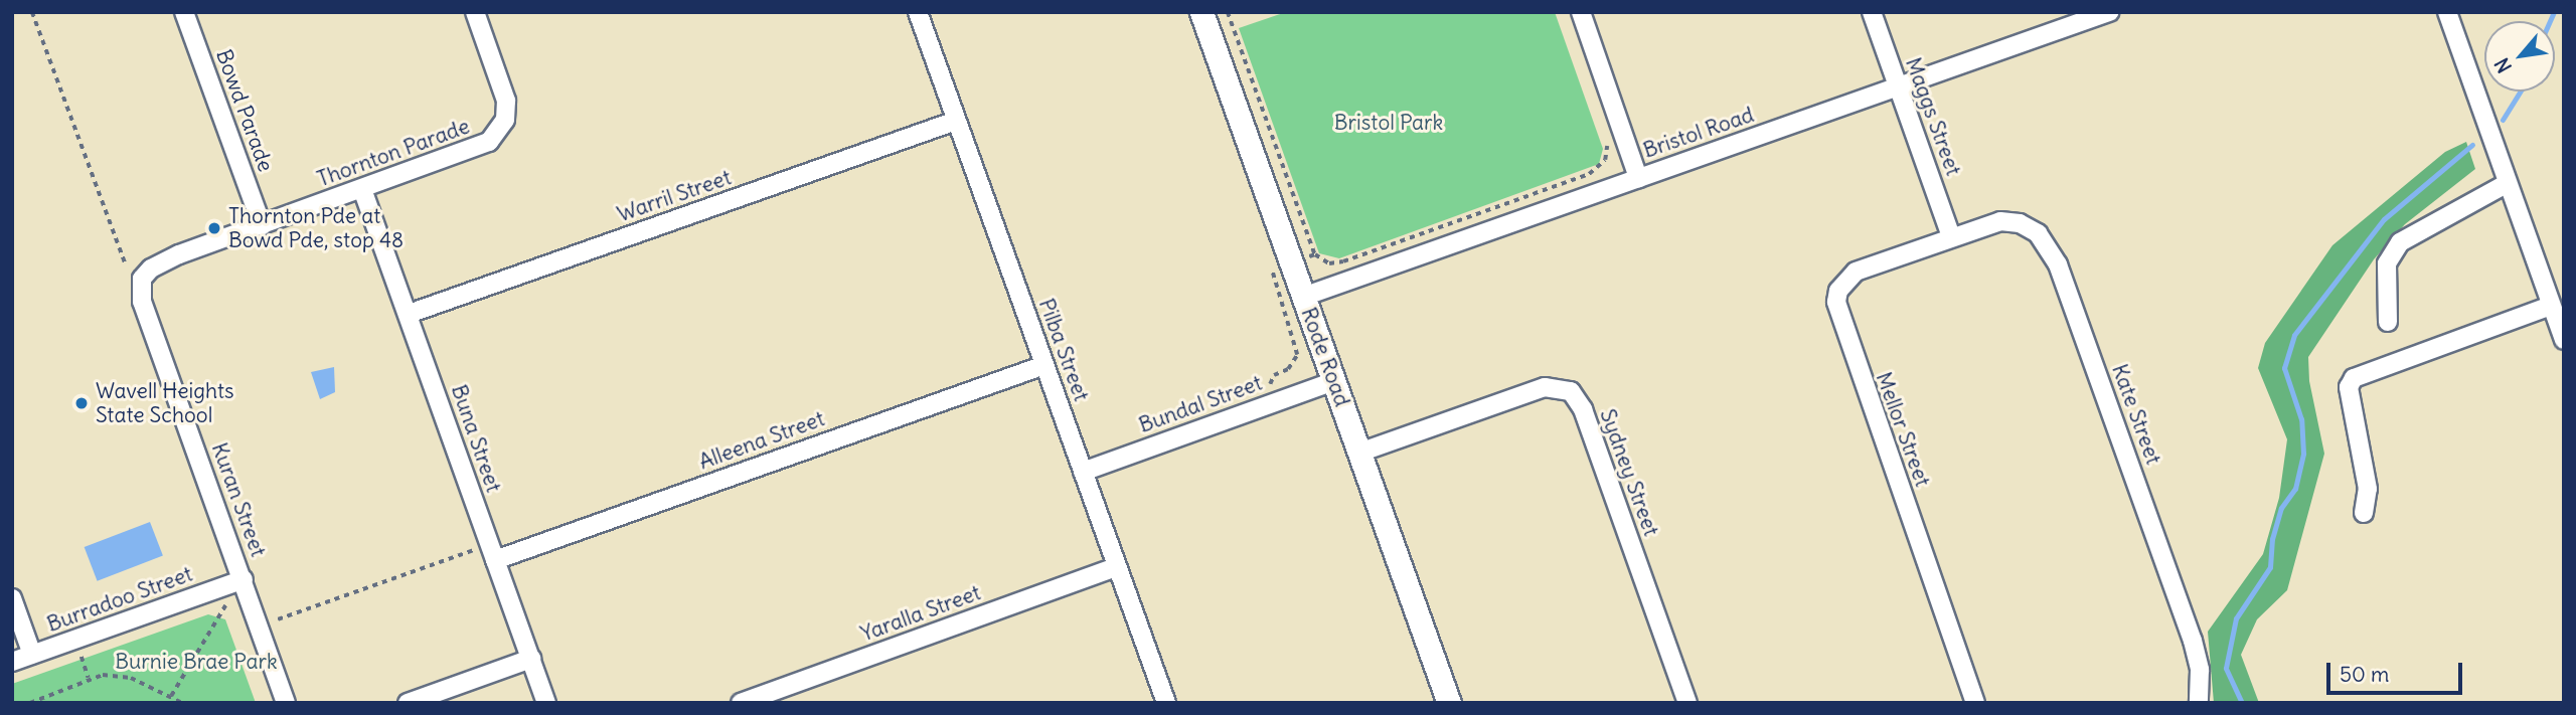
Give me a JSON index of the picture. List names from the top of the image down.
{
  "streets": {
    "main road": ["Rode Road"],
    "street": [
      "Bowd Parade",
      "Maggs Street",
      "Bristol Road",
      "Thornton Parade",
      "Warril Street",
      "Pilba Street",
      "Bundal Street",
      "Kate Street",
      "Mellor Street",
      "Buna Street",
      "Alleena Street",
      "Sydney Street",
      "Kuran Street",
      "Burradoo Street",
      "Yaralla Street"
    ]
  },
  "crossings": [
    ["Bowd Parade", "Thornton Parade"],
    ["Maggs Street", "Bristol Road"],
    ["Maggs Street", "Kate Street"],
    ["Maggs Street", "Mellor Street"],
    ["Bristol Road", "Rode Road"],
    ["Thornton Parade", "Buna Street"],
    ["Thornton Parade", "Kuran Street"],
    ["Warril Street", "Pilba Street"],
    ["Warril Street", "Buna Street"],
    ["Pilba Street", "Bundal Street"],
    ["Pilba Street", "Alleena Street"],
    ["Pilba Street", "Yaralla Street"],
    ["Rode Road", "Bundal Street"],
    ["Rode Road", "Sydney Street"],
    ["Kate Street", "Mellor Street"],
    ["Buna Street", "Alleena Street"],
    ["Kuran Street", "Burradoo Street"]
  ],
  "parks": ["Bristol Park", "Burnie Brae Park"],
  "places": ["Thornton Pde at Bowd Pde, stop 48", "Wavell Heights State School"],
  "scale_bar": "50 m",
  "north": "bottom left"
}
